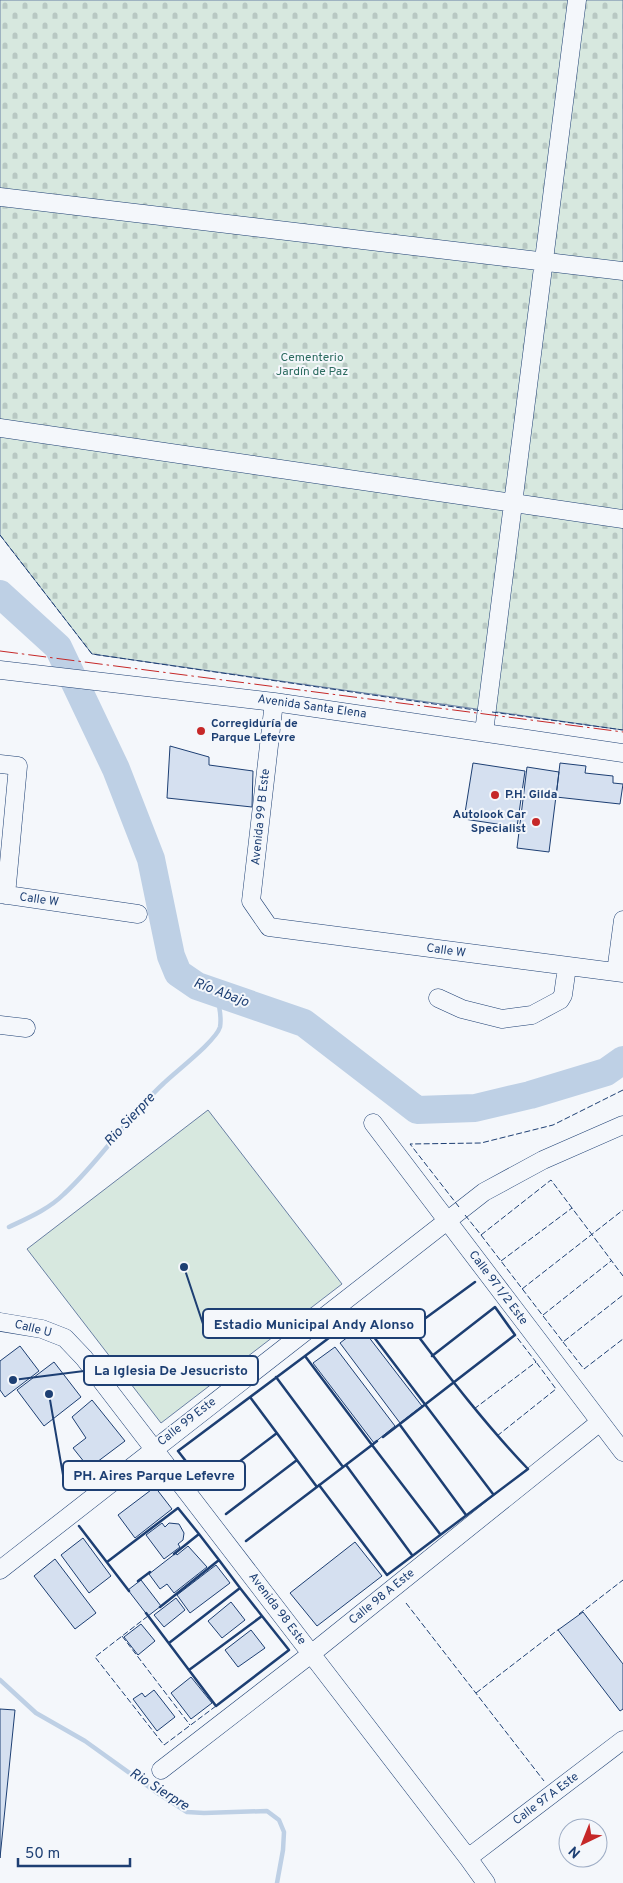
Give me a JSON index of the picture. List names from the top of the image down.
{
  "streets": {
    "street": [
      "Avenida Santa Elena",
      "Avenida 99 B Este",
      "Calle W",
      "Calle 97 1/2 Este",
      "Calle U",
      "Calle 99 Este",
      "Calle 98 A Este",
      "Avenida 98 Este",
      "Calle 97 A Este"
    ]
  },
  "crossings": [
    ["Avenida Santa Elena", "Avenida 99 B Este"],
    ["Avenida 99 B Este", "Calle W"],
    ["Calle 97 1/2 Este", "Calle 99 Este"],
    ["Calle 97 1/2 Este", "Calle 98 A Este"],
    ["Calle U", "Avenida 98 Este"],
    ["Calle 99 Este", "Avenida 98 Este"],
    ["Calle 98 A Este", "Avenida 98 Este"],
    ["Avenida 98 Este", "Calle 97 A Este"]
  ],
  "water": ["Río Abajo", "Rio Sierpre"],
  "parks": ["Cementerio Jardín de Paz"],
  "places": [
    "Corregiduría de Parque Lefevre",
    "P.H. Gilda",
    "Autolook Car Specialist",
    "Estadio Municipal Andy Alonso",
    "La Iglesia De Jesucristo",
    "PH. Aires Parque Lefevre"
  ],
  "scale_bar": "50 m",
  "north": "bottom left"
}
